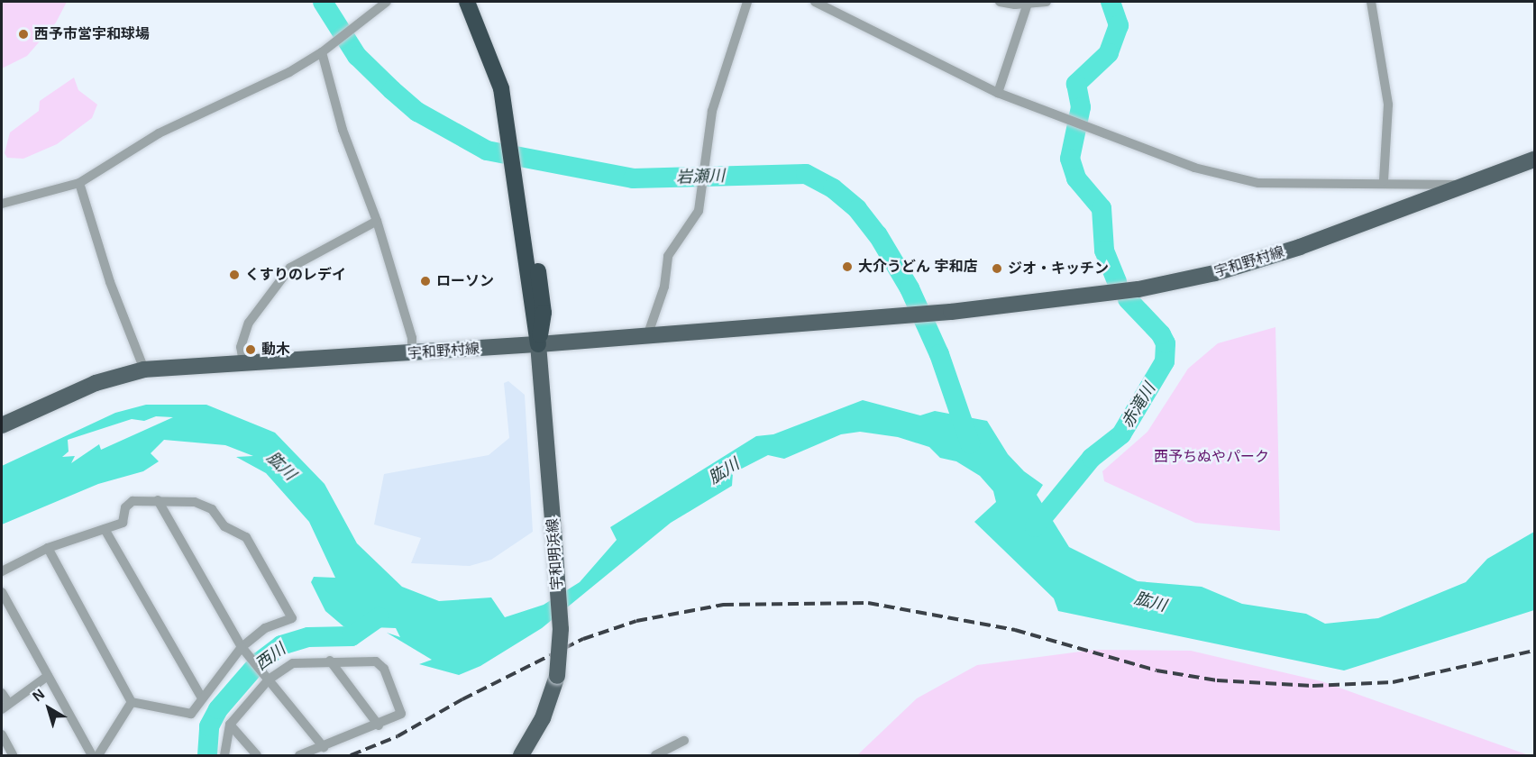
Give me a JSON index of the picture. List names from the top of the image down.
{
  "streets": {
    "main road": ["宇和野村線", "宇和明浜線"]
  },
  "crossings": [
    ["宇和野村線", "宇和明浜線"]
  ],
  "water": [
    "岩瀬川",
    "赤滝川",
    "肱川",
    "西川"
  ],
  "parks": ["西予ちぬやパーク"],
  "places": [
    "西予市営宇和球場",
    "大介うどん 宇和店",
    "ジオ・キッチン",
    "くすりのレデイ",
    "ローソン",
    "動木"
  ],
  "north": "top left"
}
